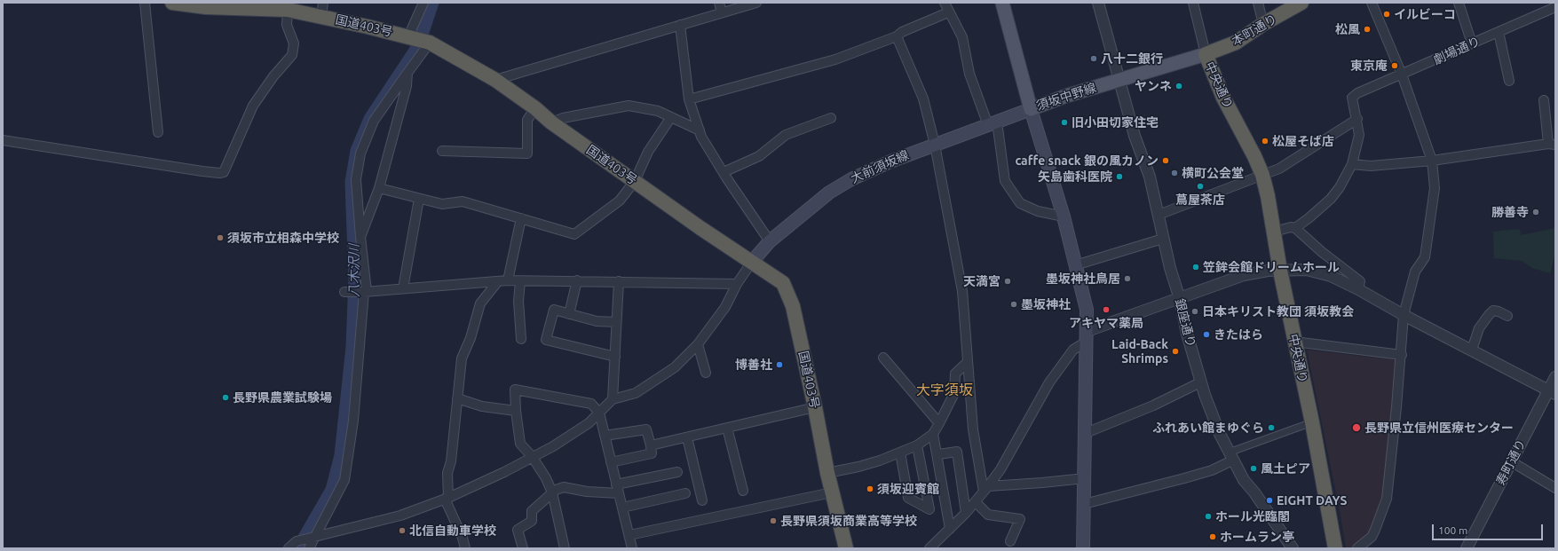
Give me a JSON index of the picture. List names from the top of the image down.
{
  "streets": {
    "highway": ["国道403号", "本町通り", "中央通り"],
    "main road": ["須坂中野線", "大前須坂線"],
    "street": ["劇場通り", "銀座通り", "寿町通り"]
  },
  "crossings": [
    ["国道403号", "大前須坂線"],
    ["本町通り", "中央通り"],
    ["本町通り", "須坂中野線"],
    ["中央通り", "須坂中野線"],
    ["須坂中野線", "大前須坂線"],
    ["須坂中野線", "銀座通り"]
  ],
  "districts": ["大字須坂"],
  "water": ["八木沢川"],
  "places": [
    "イルビーコ",
    "松風",
    "八十二銀行",
    "東京庵",
    "ヤンネ",
    "旧小田切家住宅",
    "松屋そば店",
    "caffe snack 銀の風カノン",
    "横町公会堂",
    "矢島歯科医院",
    "蔦屋茶店",
    "勝善寺",
    "須坂市立相森中学校",
    "笠鉾会館ドリームホール",
    "墨坂神社鳥居",
    "天満宮",
    "墨坂神社",
    "アキヤマ薬局",
    "日本キリスト教団 須坂教会",
    "きたはら",
    "Laid-Back Shrimps",
    "博善社",
    "長野県農業試験場",
    "ふれあい館まゆぐら",
    "長野県立信州医療センター",
    "風土ピア",
    "須坂迎賓館",
    "EIGHT DAYS",
    "ホール光臨閣",
    "長野県須坂商業高等学校",
    "北信自動車学校",
    "ホームラン亭"
  ],
  "scale_bar": "100 m"
}
